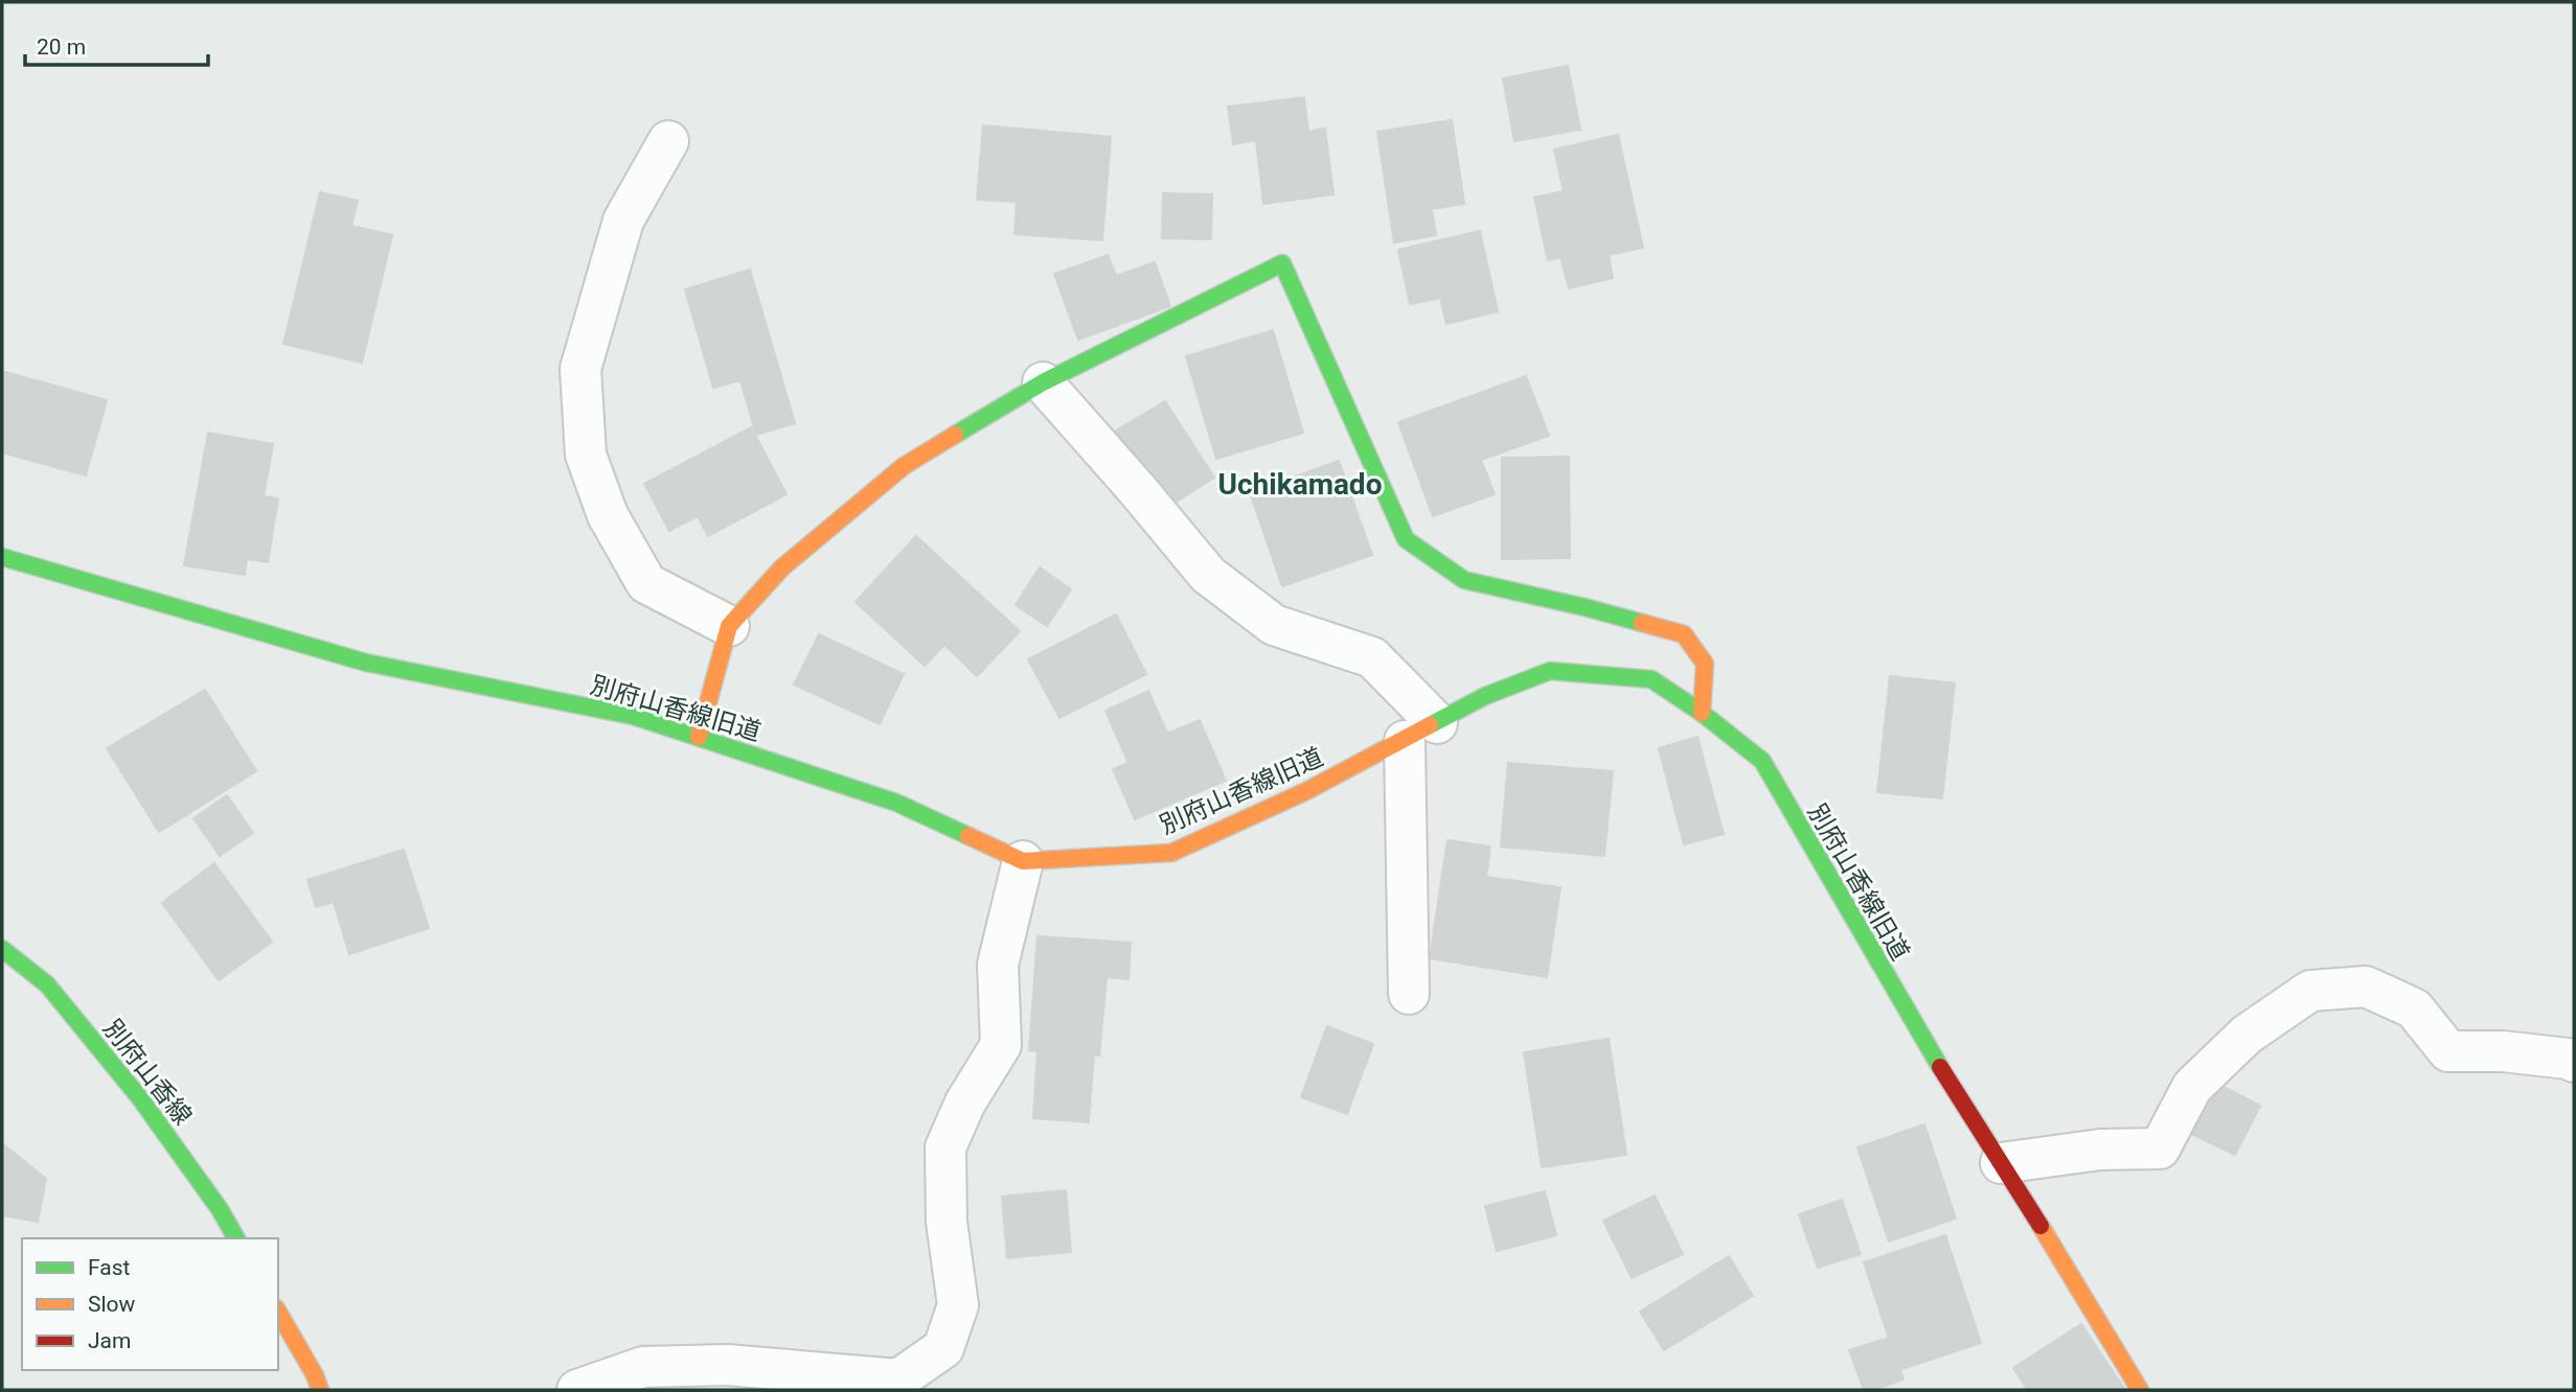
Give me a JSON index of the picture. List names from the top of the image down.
{
  "streets": {
    "street": ["別府山香線旧道", "別府山香線"]
  },
  "districts": ["Uchikamado"],
  "legend": ["Fast", "Slow", "Jam"],
  "scale_bar": "20 m"
}
